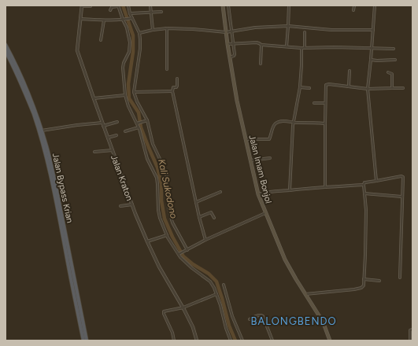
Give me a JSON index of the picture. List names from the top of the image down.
{
  "streets": {
    "highway": ["Jalan Bypass Krian"],
    "main road": ["Jalan Imam Bonjol"],
    "street": ["Jalan Kraton"]
  },
  "districts": ["BALONGBENDO"],
  "water": ["Kali Sukodono"]
}
